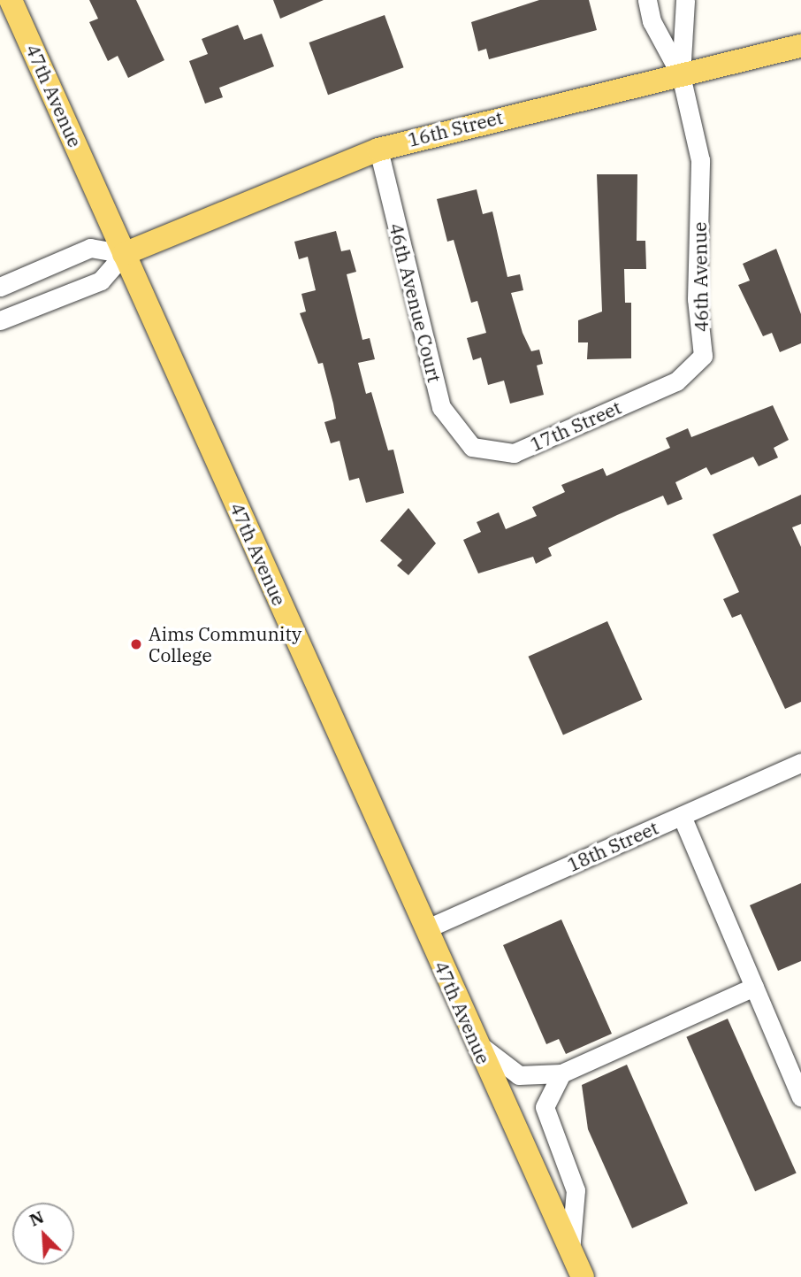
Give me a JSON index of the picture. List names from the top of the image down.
{
  "streets": {
    "main road": ["47th Avenue", "16th Street"],
    "street": [
      "46th Avenue",
      "46th Avenue Court",
      "17th Street",
      "18th Street"
    ]
  },
  "crossings": [
    ["47th Avenue", "16th Street"],
    ["47th Avenue", "18th Street"],
    ["16th Street", "46th Avenue"],
    ["16th Street", "46th Avenue Court"],
    ["46th Avenue", "17th Street"],
    ["46th Avenue Court", "17th Street"]
  ],
  "places": ["Aims Community College"],
  "north": "top left"
}
